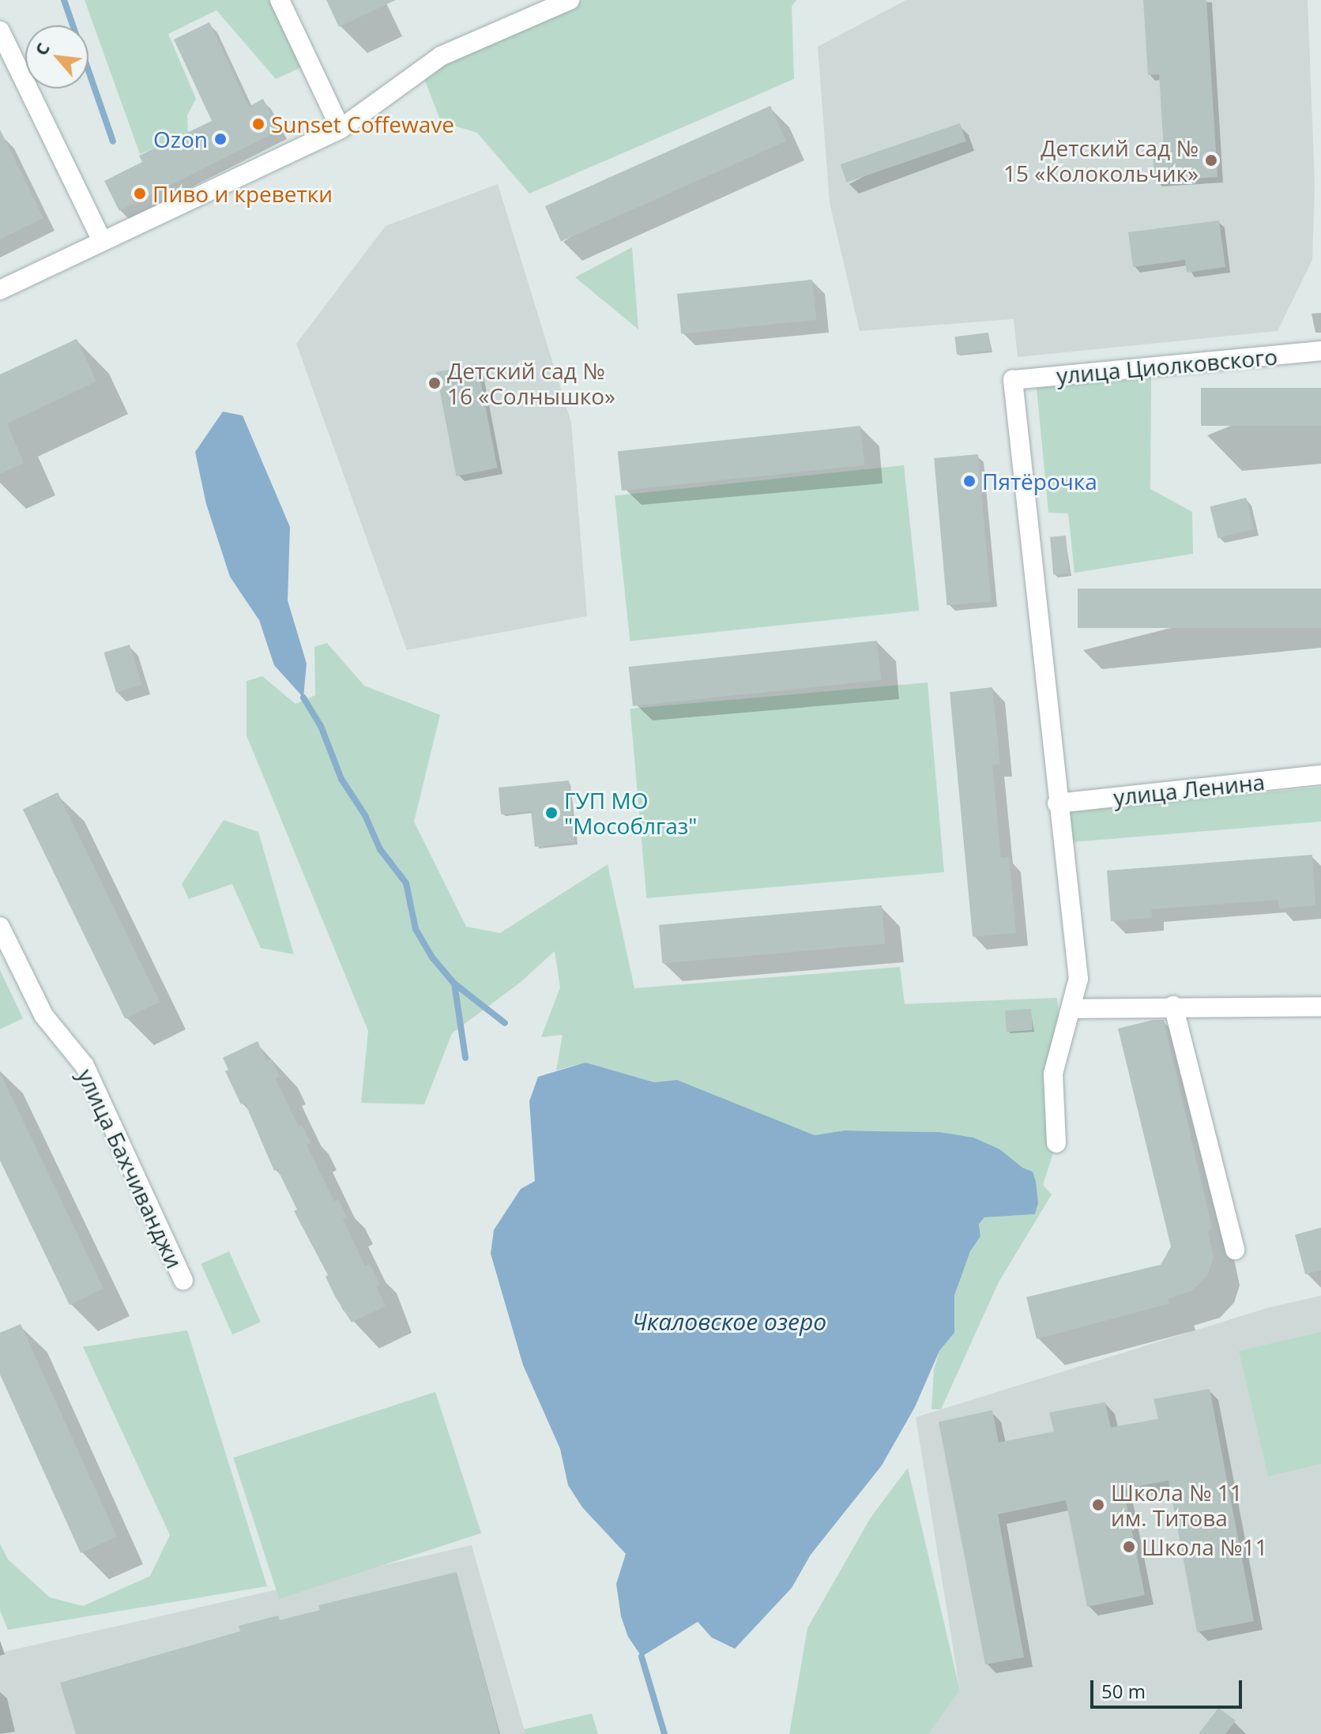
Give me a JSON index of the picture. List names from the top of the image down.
{
  "streets": {
    "street": ["улица Циолковского", "улица Ленина", "улица Бахчиванджи"]
  },
  "crossings": [
    ["улица Циолковского", "улица Ленина"]
  ],
  "water": ["Чкаловское озеро"],
  "places": [
    "Sunset Coffewave",
    "Ozon",
    "Детский сад № 15 «Колокольчик»",
    "Пиво и креветки",
    "Детский сад № 16 «Солнышко»",
    "Пятёрочка",
    "ГУП МО \"Мособлгаз\"",
    "Школа № 11 им. Титова",
    "Школа №11"
  ],
  "scale_bar": "50 m",
  "north": "top left"
}
